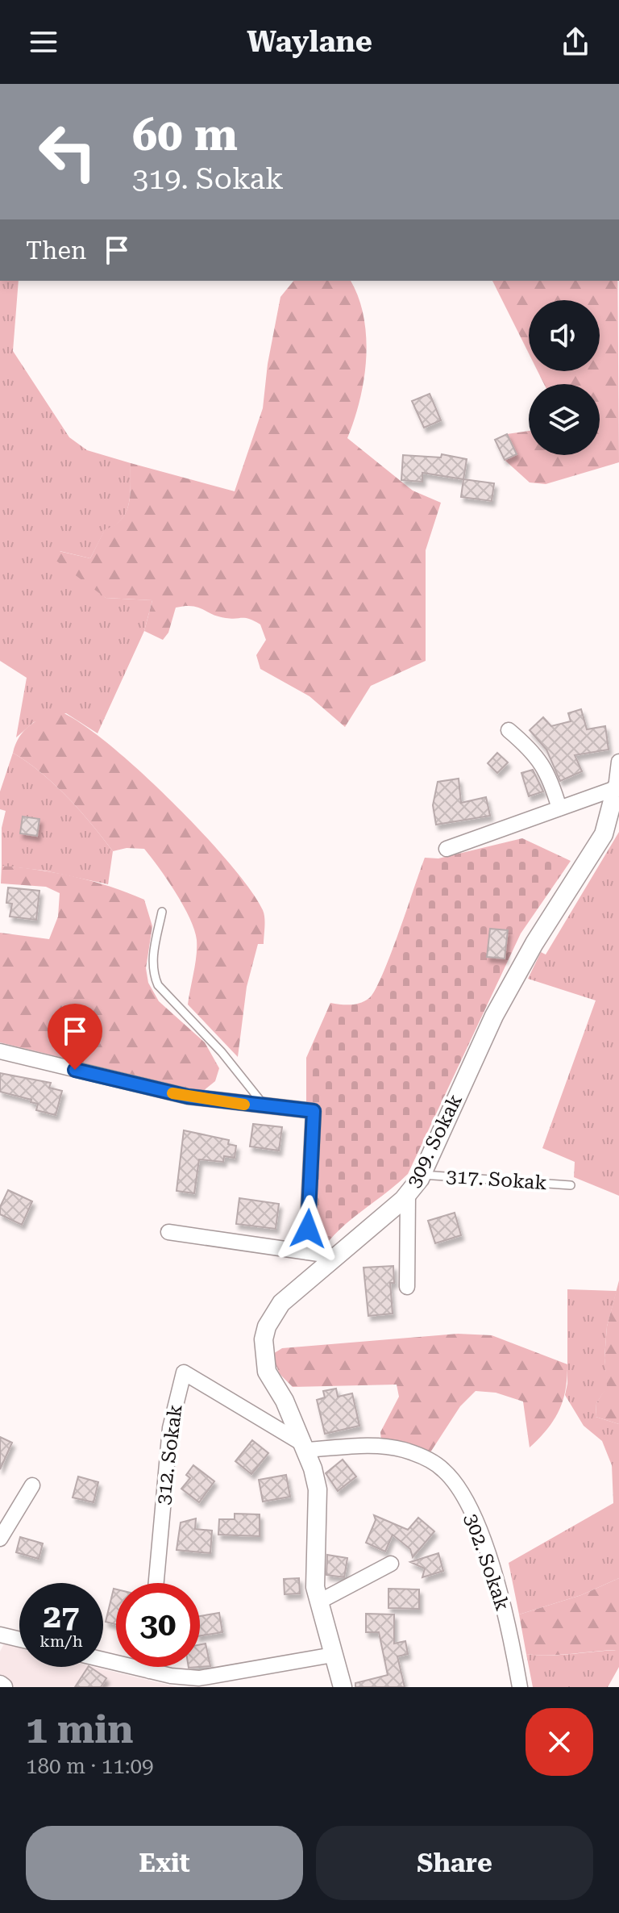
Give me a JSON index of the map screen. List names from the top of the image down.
{
  "streets": {
    "street": ["309. Sokak", "312. Sokak", "302. Sokak"],
    "lane": ["317. Sokak"]
  },
  "crossings": [
    ["309. Sokak", "317. Sokak"],
    ["309. Sokak", "312. Sokak"],
    ["309. Sokak", "302. Sokak"],
    ["312. Sokak", "302. Sokak"]
  ],
  "page": {
    "header": "Waylane",
    "turn": ["60 m", "319. Sokak"],
    "then": "Then",
    "speed": "27 km/h",
    "limit": "30",
    "heading": ["1 min", "180 m · 11:09"],
    "buttons": ["Exit", "Share"]
  }
}
